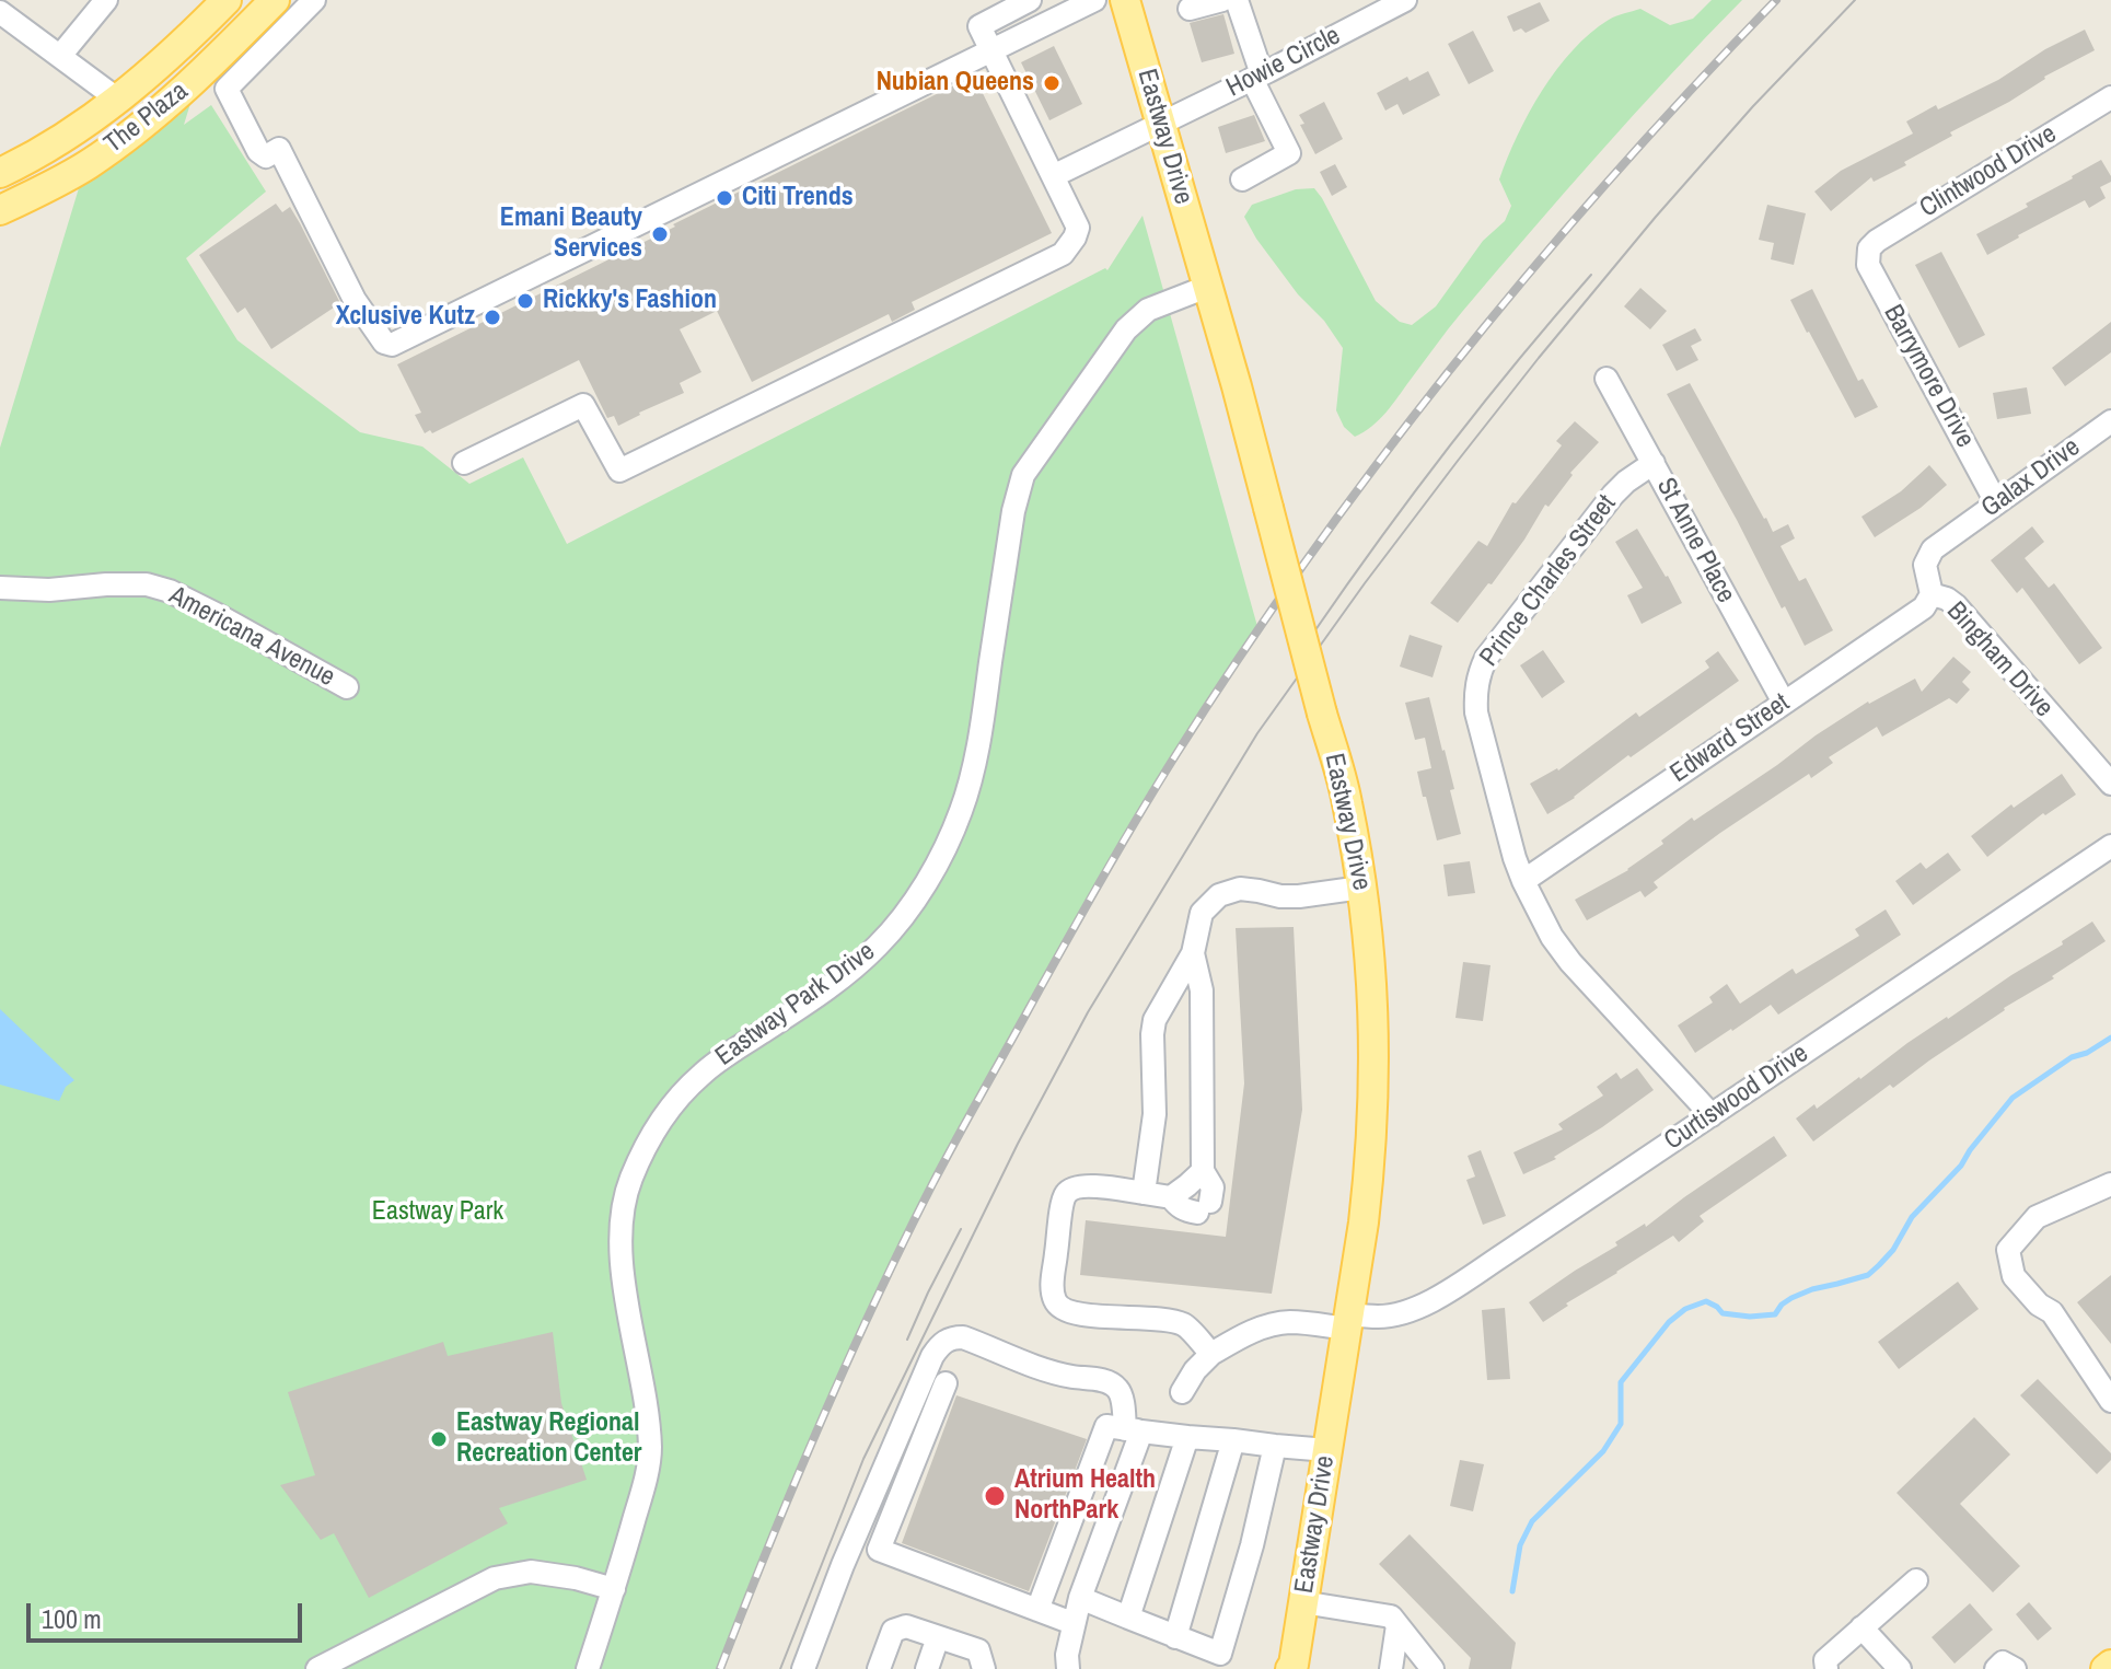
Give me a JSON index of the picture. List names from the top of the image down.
{
  "streets": {
    "main road": ["The Plaza", "Eastway Drive"],
    "street": [
      "Howie Circle",
      "Clintwood Drive",
      "Barrymore Drive",
      "Galax Drive",
      "St Anne Place",
      "Prince Charles Street",
      "Americana Avenue",
      "Bingham Drive",
      "Edward Street",
      "Eastway Park Drive",
      "Curtiswood Drive"
    ]
  },
  "crossings": [
    ["Howie Circle", "Eastway Drive"],
    ["Eastway Drive", "Eastway Park Drive"],
    ["Eastway Drive", "Curtiswood Drive"],
    ["Clintwood Drive", "Barrymore Drive"],
    ["Barrymore Drive", "Galax Drive"],
    ["Galax Drive", "Bingham Drive"],
    ["St Anne Place", "Prince Charles Street"],
    ["St Anne Place", "Edward Street"],
    ["Prince Charles Street", "Edward Street"],
    ["Prince Charles Street", "Curtiswood Drive"],
    ["Bingham Drive", "Edward Street"]
  ],
  "parks": ["Eastway Park"],
  "places": [
    "Nubian Queens",
    "Citi Trends",
    "Emani Beauty Services",
    "Rickky's Fashion",
    "Xclusive Kutz",
    "Eastway Regional Recreation Center",
    "Atrium Health NorthPark"
  ],
  "scale_bar": "100 m"
}
